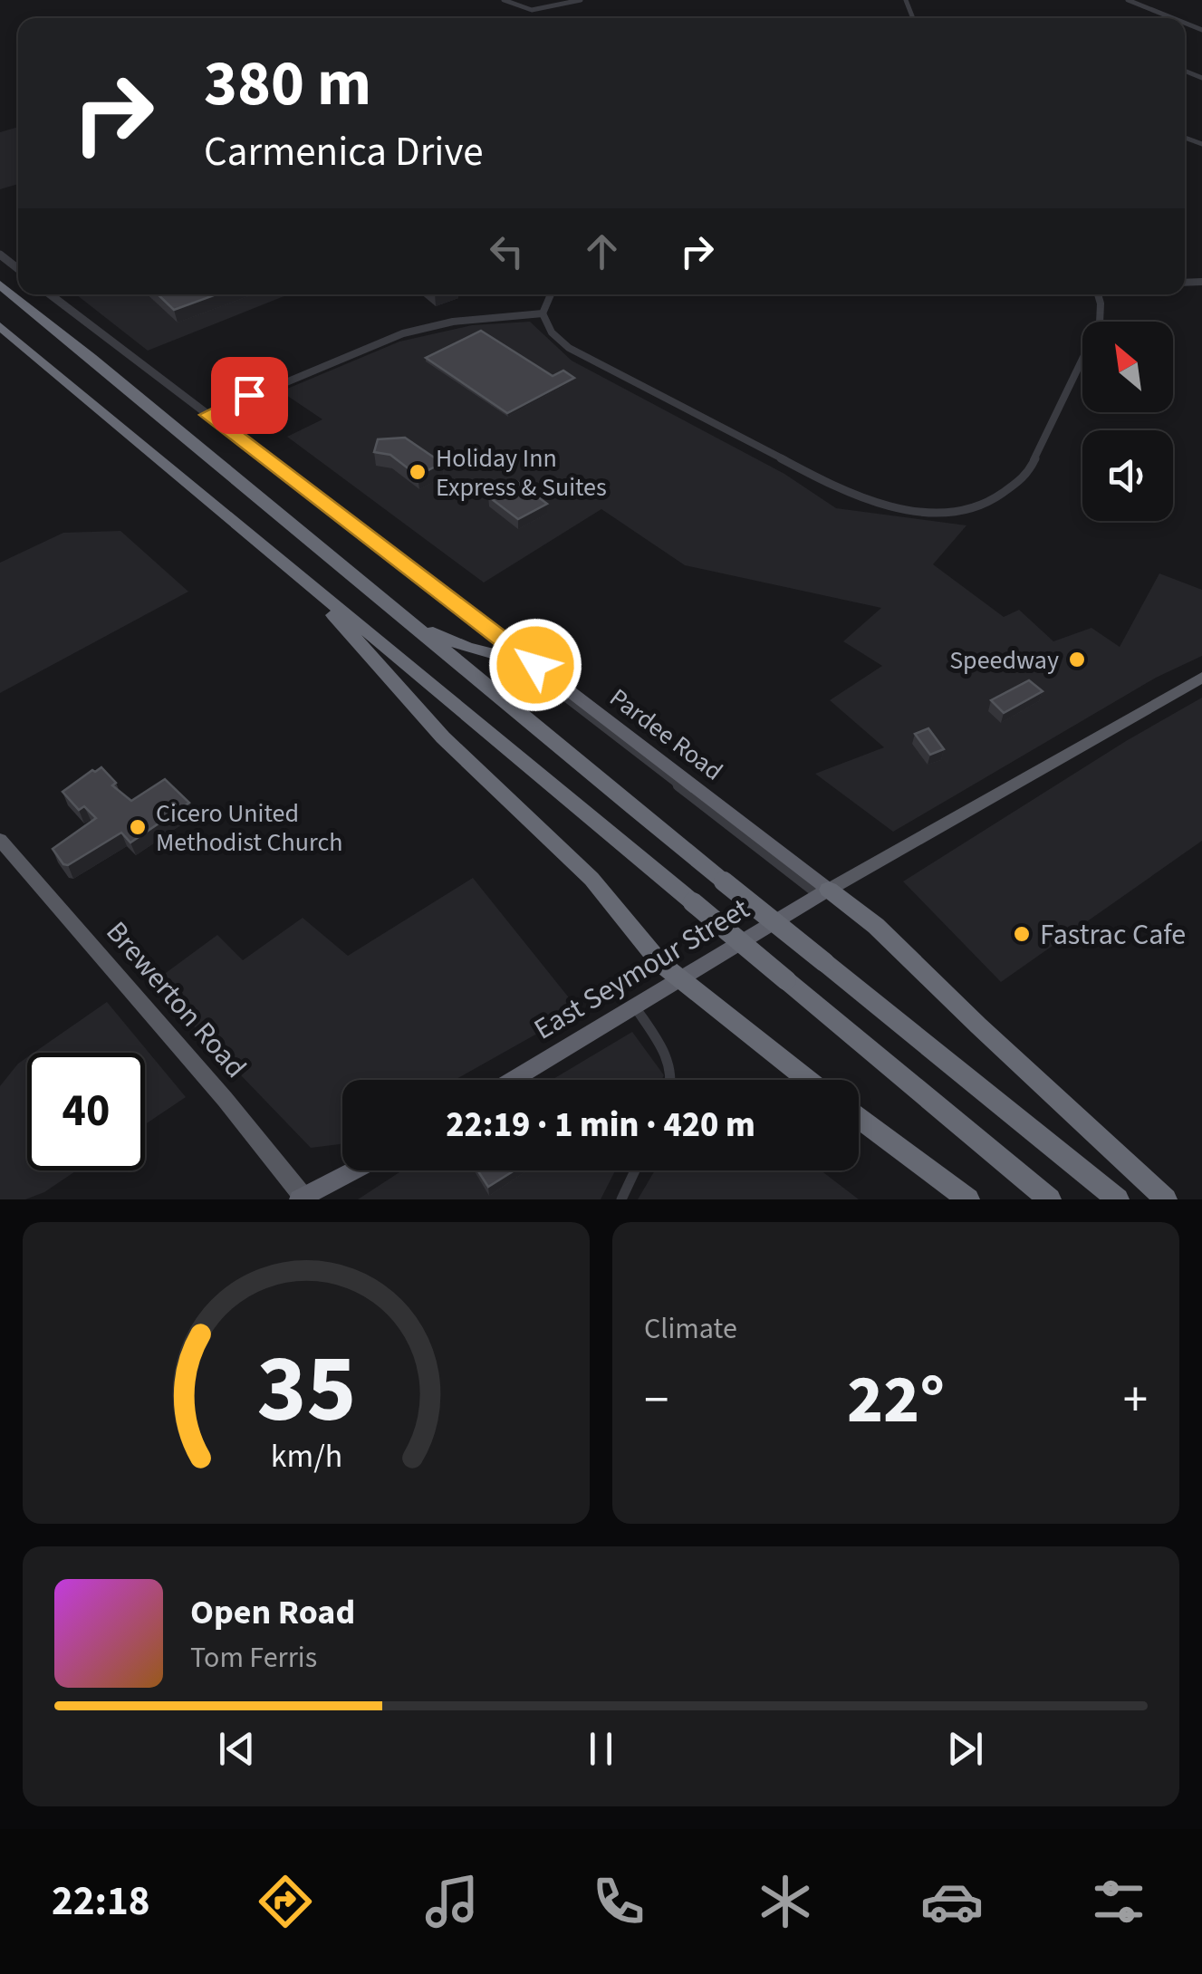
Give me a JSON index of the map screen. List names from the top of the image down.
{
  "streets": {
    "highway": ["Pardee Road", "East Seymour Street"],
    "main road": ["Brewerton Road"]
  },
  "crossings": [
    ["Pardee Road", "East Seymour Street"]
  ],
  "places": [
    "Holiday Inn Express & Suites",
    "Speedway",
    "Cicero United Methodist Church",
    "Fastrac Cafe"
  ],
  "north": "top left",
  "page": {
    "turn": ["380 m", "Carmenica Drive"],
    "limit": "40",
    "trip": "22:19 · 1 min · 420 m",
    "tile": "Climate",
    "heat": ["−", "22°", "+"],
    "song": ["Open Road", "Tom Ferris"],
    "tabs": "22:18",
    "gauge": ["35", "km/h"]
  }
}
